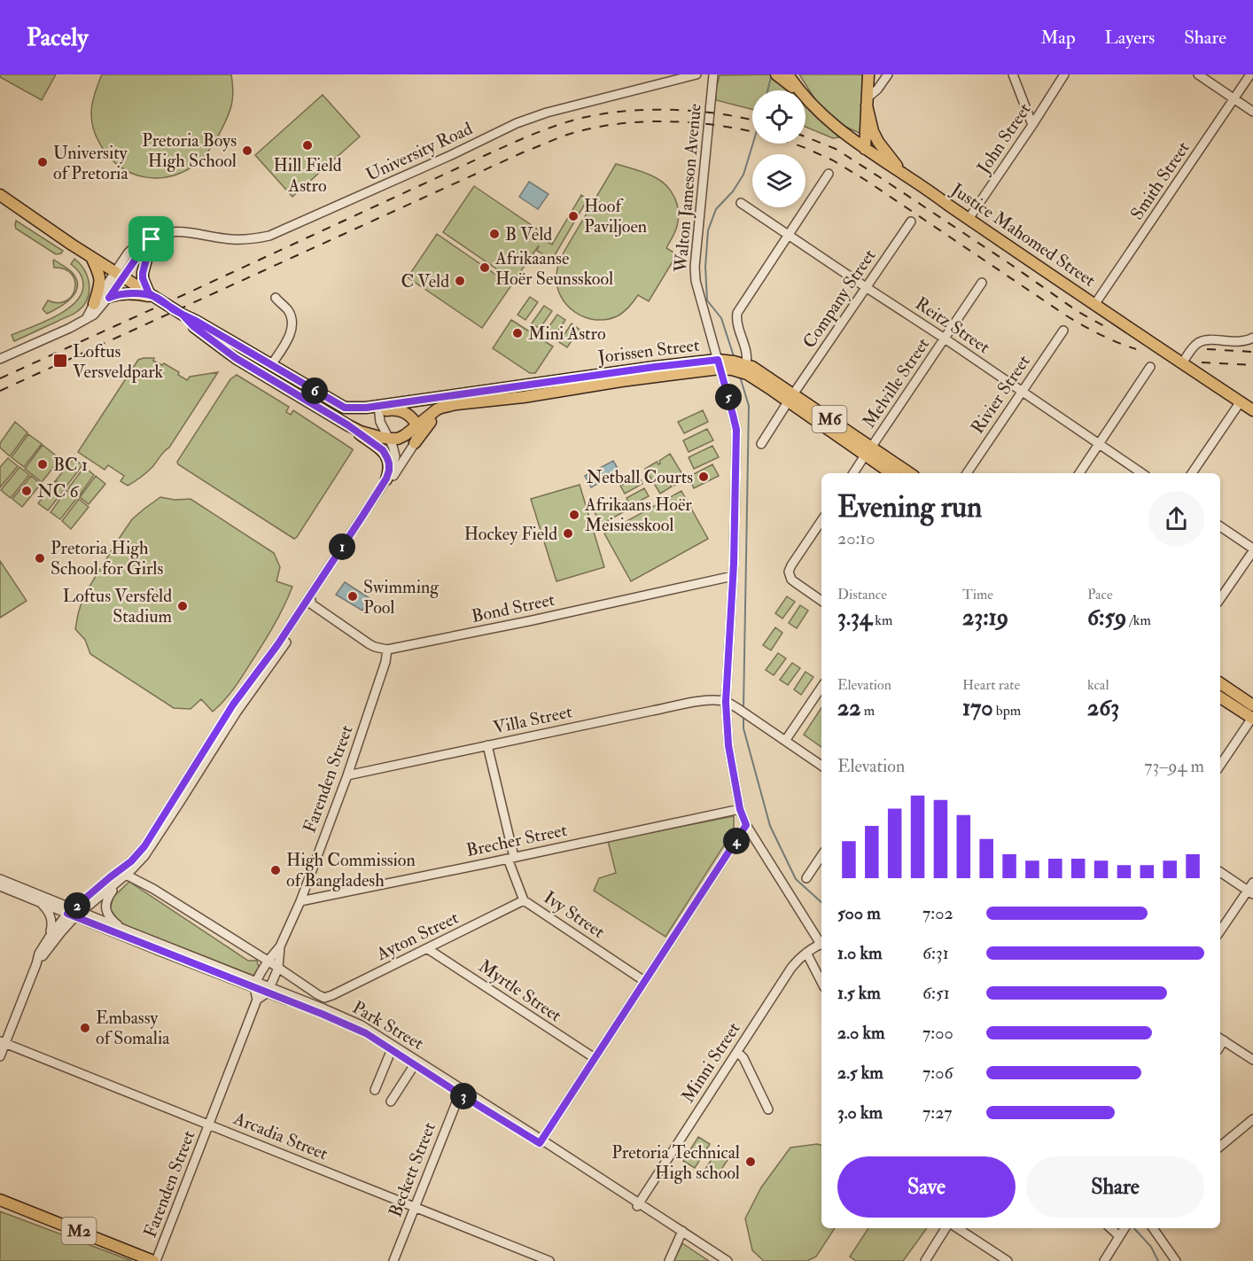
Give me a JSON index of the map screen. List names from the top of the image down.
{
  "streets": {
    "main road": [
      "Justice Mahomed Street",
      "Jorissen Street",
      "M6",
      "M2"
    ],
    "street": [
      "John Street",
      "University Road",
      "Smith Street",
      "Walton Jameson Avenue",
      "Company Street",
      "Reitz Street",
      "Melville Street",
      "Rivier Street",
      "Bond Street",
      "Villa Street",
      "Farenden Street",
      "Brecher Street",
      "Ivy Street",
      "Ayton Street",
      "Myrtle Street",
      "Park Street",
      "Minni Street",
      "Arcadia Street",
      "Beckett Street"
    ]
  },
  "crossings": [
    ["John Street", "Justice Mahomed Street"],
    ["Smith Street", "Justice Mahomed Street"],
    ["Walton Jameson Avenue", "Jorissen Street"],
    ["Walton Jameson Avenue", "Bond Street"],
    ["Walton Jameson Avenue", "Villa Street"],
    ["Walton Jameson Avenue", "Brecher Street"],
    ["Company Street", "Reitz Street"],
    ["Company Street", "Jorissen Street"],
    ["Reitz Street", "Melville Street"],
    ["Reitz Street", "Rivier Street"],
    ["Jorissen Street", "Melville Street"],
    ["Jorissen Street", "M6"],
    ["Bond Street", "Farenden Street"],
    ["Villa Street", "Farenden Street"],
    ["Villa Street", "Ivy Street"],
    ["Farenden Street", "Brecher Street"],
    ["Farenden Street", "Ayton Street"],
    ["Farenden Street", "Park Street"],
    ["Farenden Street", "Arcadia Street"],
    ["Farenden Street", "M2"],
    ["Brecher Street", "Ivy Street"],
    ["Ivy Street", "Ayton Street"],
    ["Ayton Street", "Myrtle Street"],
    ["Park Street", "Minni Street"],
    ["Park Street", "Beckett Street"],
    ["Arcadia Street", "Beckett Street"]
  ],
  "places": {
    "other": [
      "Hill Field Astro",
      "Pretoria Boys High School",
      "University of Pretoria",
      "Hoof Paviljoen",
      "B Veld",
      "Afrikaanse Hoër Seunsskool",
      "C Veld",
      "Mini Astro",
      "BC 1",
      "Netball Courts",
      "NC 6",
      "Afrikaans Hoër Meisiesskool",
      "Hockey Field",
      "Pretoria High School for Girls",
      "Swimming Pool",
      "Loftus Versfeld Stadium",
      "High Commission of Bangladesh",
      "Embassy of Somalia",
      "Pretoria Technical High school"
    ],
    "transit": ["Loftus Versveldpark"]
  },
  "page": {
    "header": "Pacely",
    "nav": ["Map", "Layers", "Share"],
    "pins": [
      "6",
      "5",
      "1",
      "4",
      "2",
      "3"
    ],
    "heading": ["Evening run", "20:10"],
    "stats": [
      ["Distance", "3.34 km"],
      ["Time", "23:19"],
      ["Pace", "6:59 /km"],
      ["Elevation", "22 m"],
      ["Heart rate", "170 bpm"],
      ["kcal", "263"]
    ],
    "chart": ["Elevation", "73–94 m"],
    "list": [
      {
        "name": "500 m",
        "note": "7:02"
      },
      {
        "name": "1.0 km",
        "note": "6:31"
      },
      {
        "name": "1.5 km",
        "note": "6:51"
      },
      {
        "name": "2.0 km",
        "note": "7:00"
      },
      {
        "name": "2.5 km",
        "note": "7:06"
      },
      {
        "name": "3.0 km",
        "note": "7:27"
      }
    ],
    "buttons": ["Save", "Share"]
  }
}
